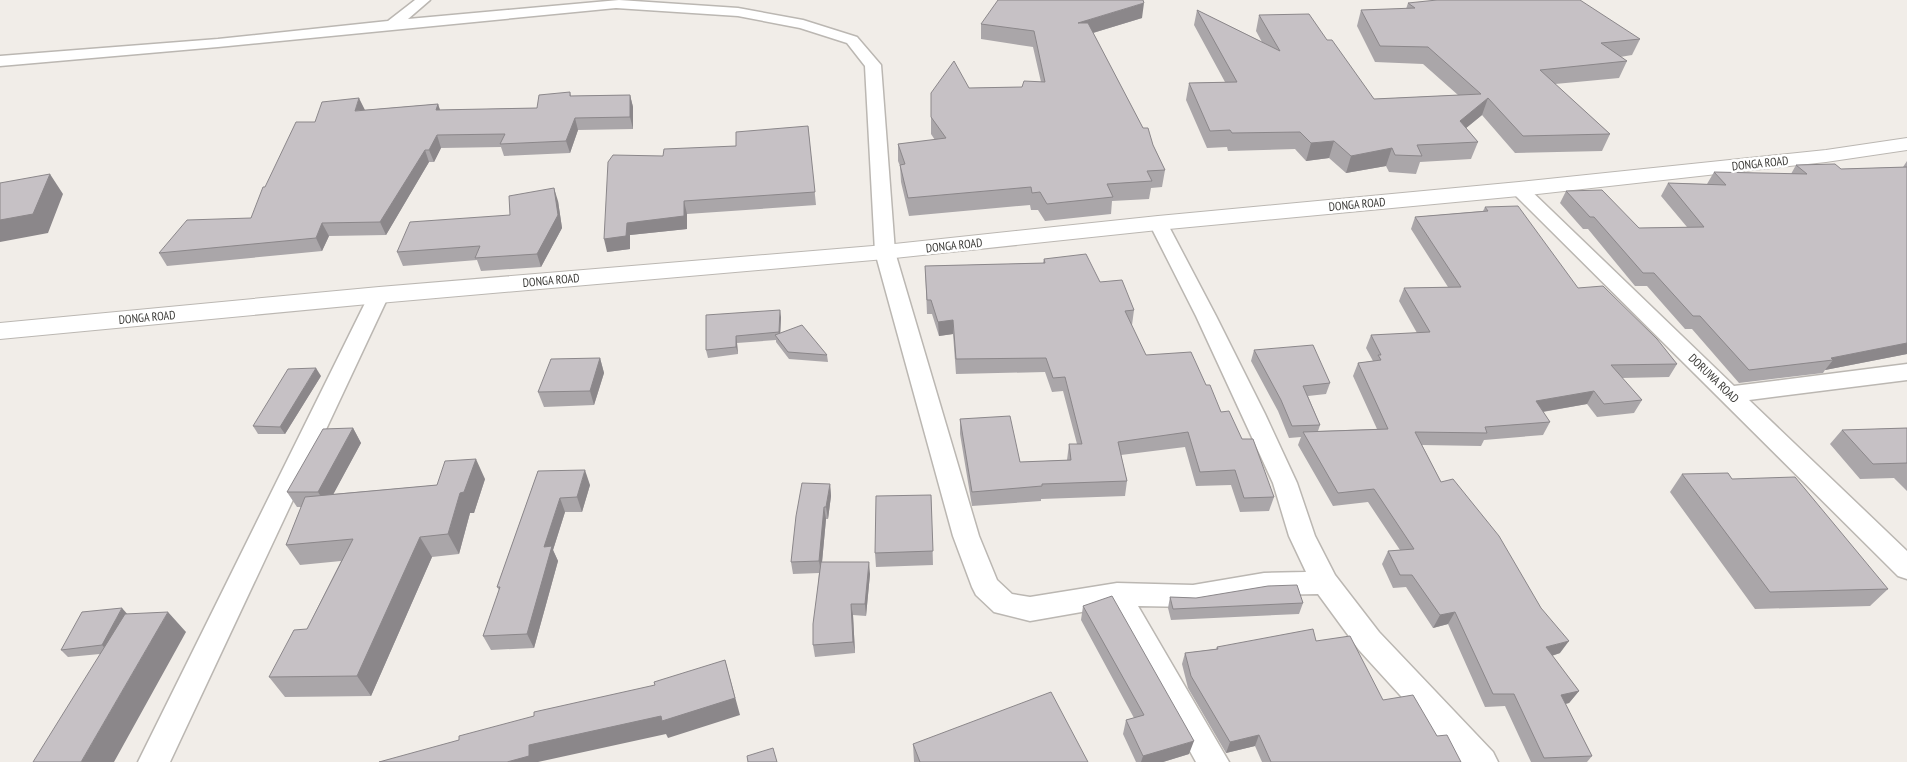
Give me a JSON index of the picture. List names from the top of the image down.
{
  "streets": {
    "street": ["DONGA ROAD", "DORUWA ROAD"]
  },
  "crossings": [
    ["DONGA ROAD", "DORUWA ROAD"]
  ]
}
